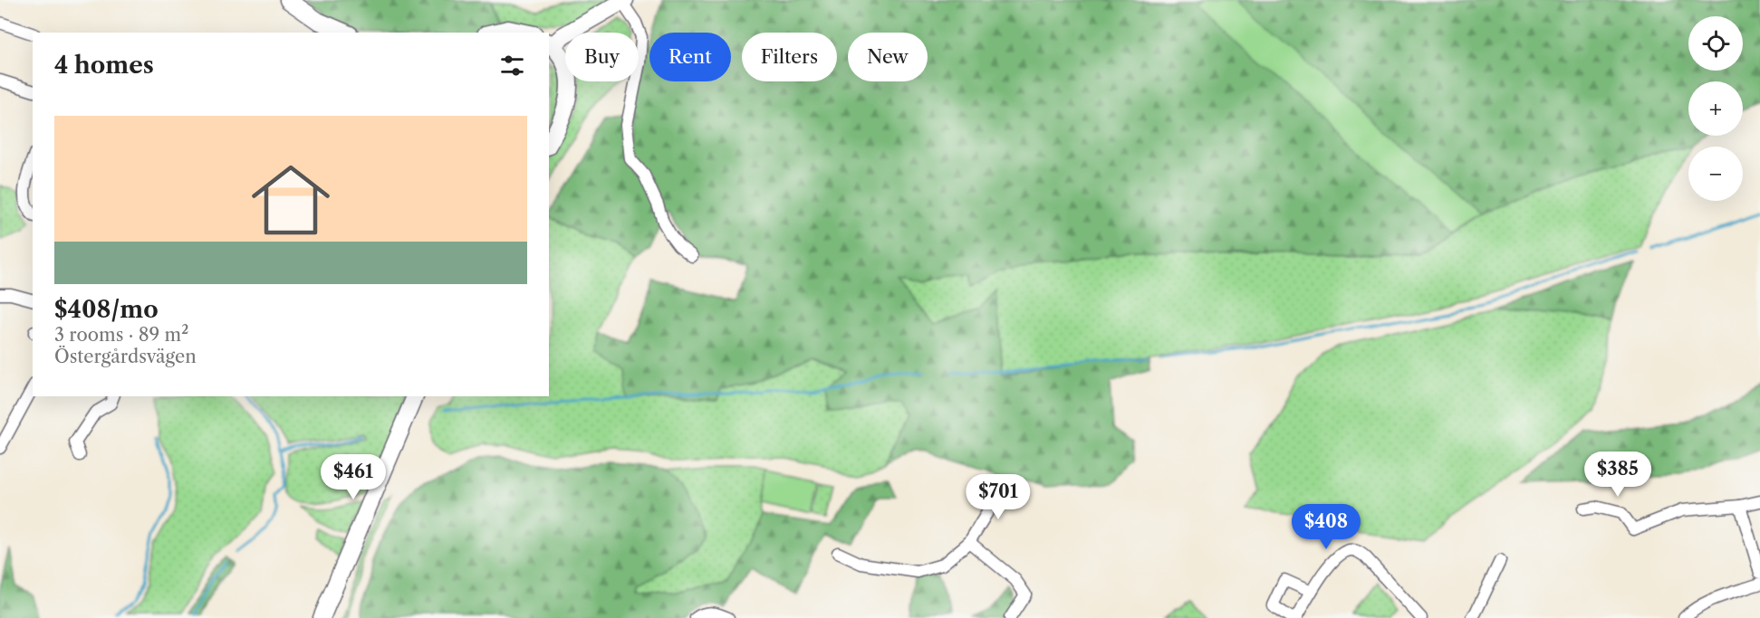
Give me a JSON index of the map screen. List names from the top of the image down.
{
  "page": {
    "map_buttons": ["+", "−"],
    "chip": [
      "Buy",
      "Rent",
      "Filters",
      "New"
    ],
    "heading": "4 homes",
    "list": [
      {
        "name": "$408/mo",
        "note": "3 rooms · 89 m² · Östergårdsvägen"
      }
    ],
    "price": [
      "$385",
      "$461",
      "$701",
      "$408"
    ]
  }
}
